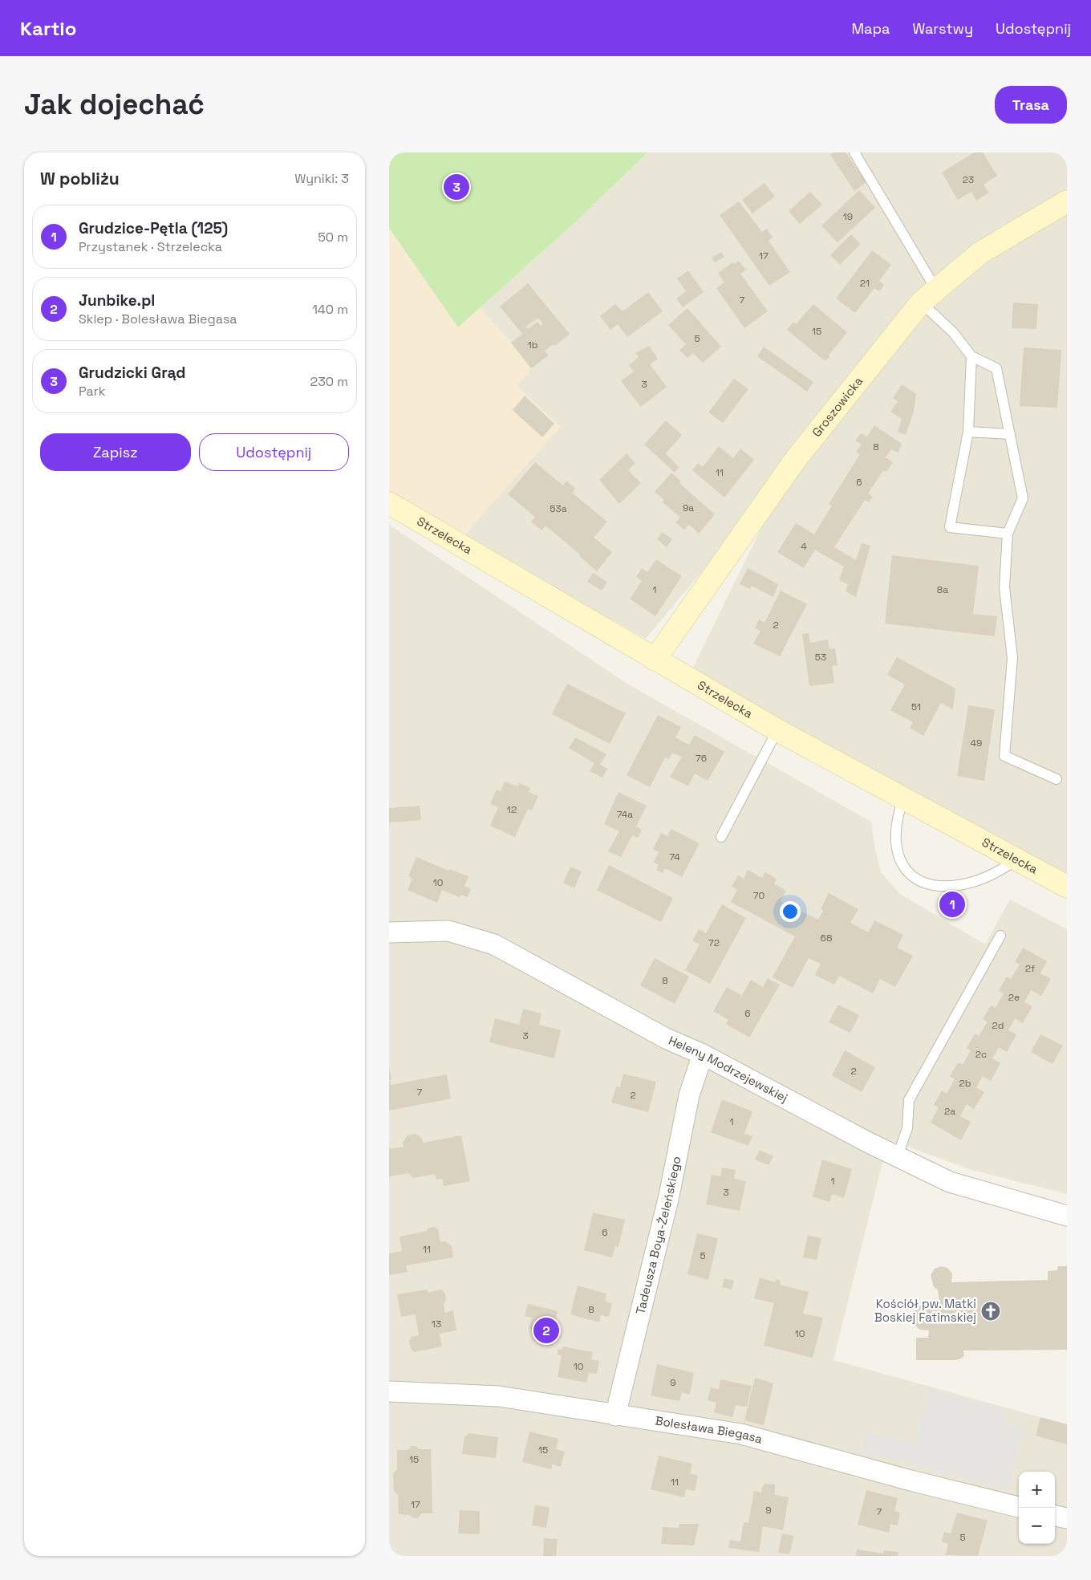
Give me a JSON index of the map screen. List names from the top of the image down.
{
  "streets": {
    "main road": ["Groszowicka", "Strzelecka"],
    "street": ["Heleny Modrzejewskiej", "Tadeusza Boya-Żeleńskiego", "Bolesława Biegasa"]
  },
  "crossings": [
    ["Groszowicka", "Strzelecka"],
    ["Heleny Modrzejewskiej", "Tadeusza Boya-Żeleńskiego"],
    ["Tadeusza Boya-Żeleńskiego", "Bolesława Biegasa"]
  ],
  "places": {
    "church": ["Kościół pw. Matki Boskiej Fatimskiej"]
  },
  "house_numbers": [
    "23",
    "19",
    "17",
    "21",
    "7",
    "15",
    "5",
    "1b",
    "3",
    "8",
    "11",
    "6",
    "9a",
    "53a",
    "4",
    "1",
    "8a",
    "2",
    "53",
    "51",
    "49",
    "76",
    "12",
    "74a",
    "74",
    "10",
    "70",
    "68",
    "72",
    "2f",
    "8",
    "2e",
    "6",
    "2d",
    "3",
    "2c",
    "2",
    "2b",
    "7",
    "2",
    "2a",
    "1",
    "1",
    "3",
    "6",
    "11",
    "5",
    "8",
    "13",
    "10",
    "10",
    "9",
    "15",
    "15",
    "11",
    "17",
    "9",
    "7",
    "5"
  ],
  "page": {
    "header": "Kartio",
    "nav": ["Mapa", "Warstwy", "Udostępnij"],
    "buttons": [
      "Trasa",
      ["Zapisz", "Udostępnij"]
    ],
    "title": "Jak dojechać",
    "heading": ["W pobliżu", "Wyniki: 3"],
    "pins": ["3", "1", "2"],
    "list": [
      {
        "mark": "1",
        "name": "Grudzice-Pętla (125)",
        "note": "Przystanek · Strzelecka",
        "value": "50 m"
      },
      {
        "mark": "2",
        "name": "Junbike.pl",
        "note": "Sklep · Bolesława Biegasa",
        "value": "140 m"
      },
      {
        "mark": "3",
        "name": "Grudzicki Grąd",
        "note": "Park",
        "value": "230 m"
      }
    ],
    "map_buttons": ["+", "−"]
  }
}
